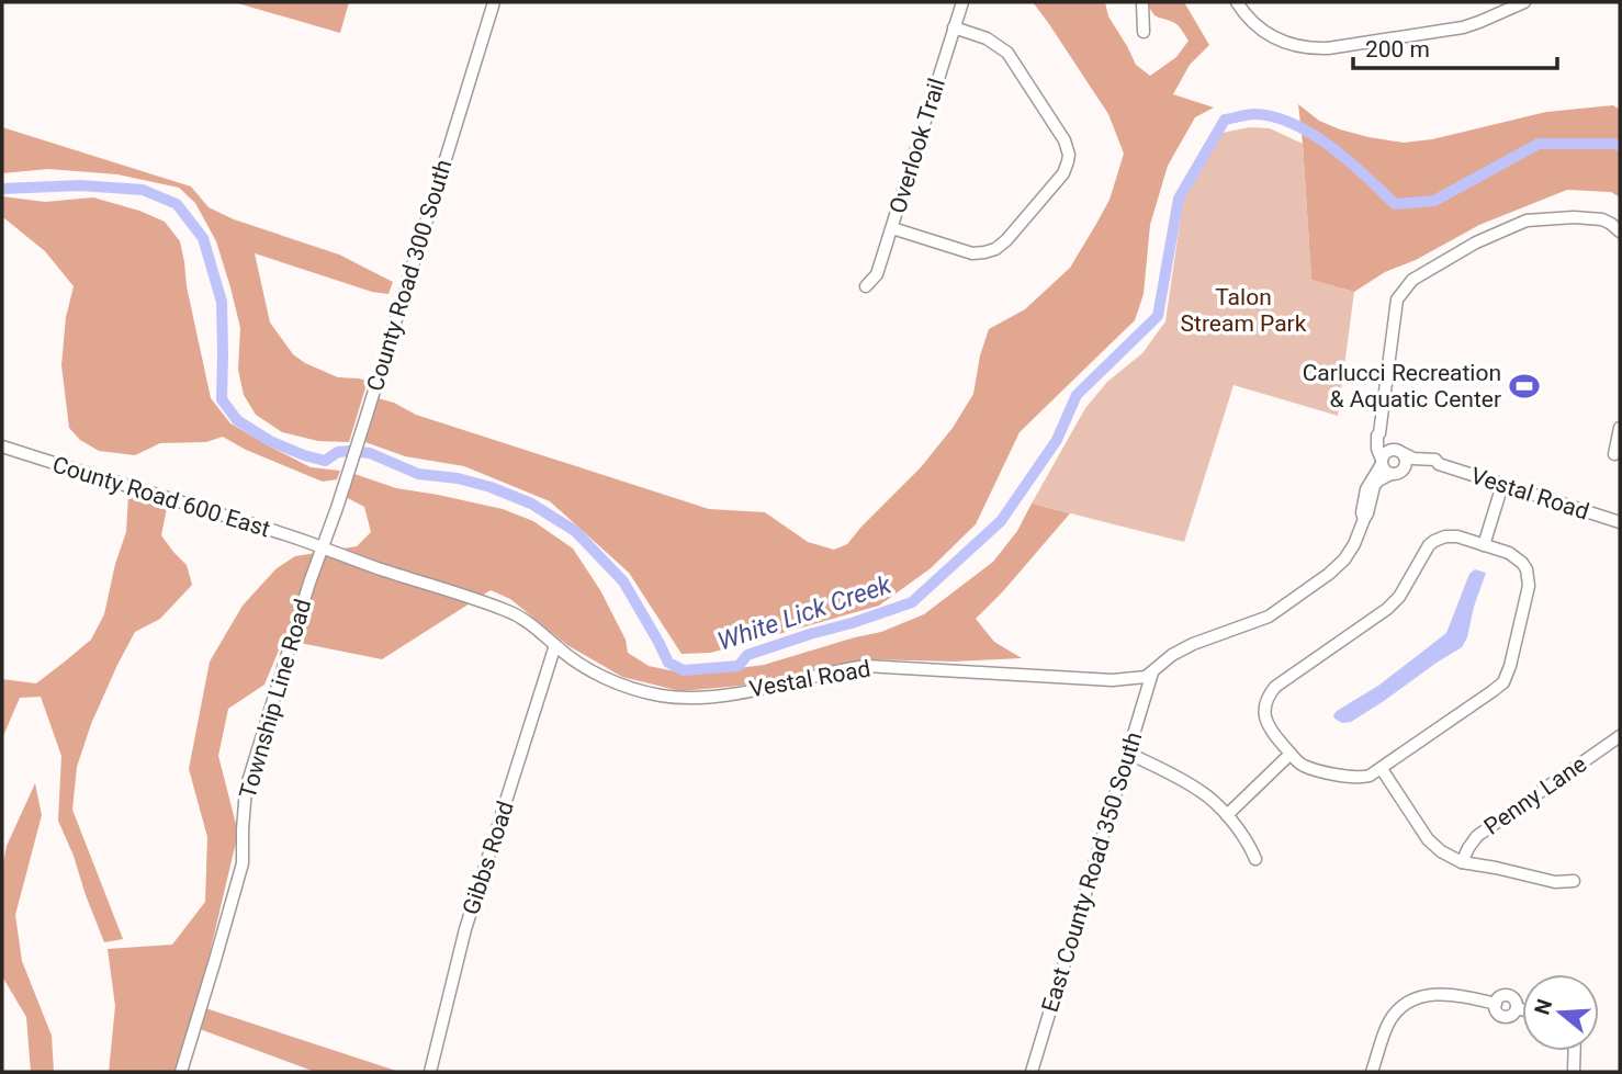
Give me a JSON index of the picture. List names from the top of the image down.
{
  "streets": {
    "street": [
      "Overlook Trail",
      "County Road 300 South",
      "Vestal Road",
      "County Road 600 East",
      "Township Line Road",
      "Penny Lane",
      "Gibbs Road",
      "East County Road 350 South"
    ]
  },
  "crossings": [
    ["County Road 300 South", "Vestal Road"],
    ["County Road 300 South", "County Road 600 East"],
    ["County Road 300 South", "Township Line Road"],
    ["Vestal Road", "County Road 600 East"],
    ["Vestal Road", "Township Line Road"],
    ["Vestal Road", "Gibbs Road"],
    ["Vestal Road", "East County Road 350 South"],
    ["County Road 600 East", "Township Line Road"]
  ],
  "water": ["White Lick Creek"],
  "parks": ["Talon Stream Park"],
  "places": {
    "sports": ["Carlucci Recreation & Aquatic Center"]
  },
  "scale_bar": "200 m",
  "north": "left"
}
